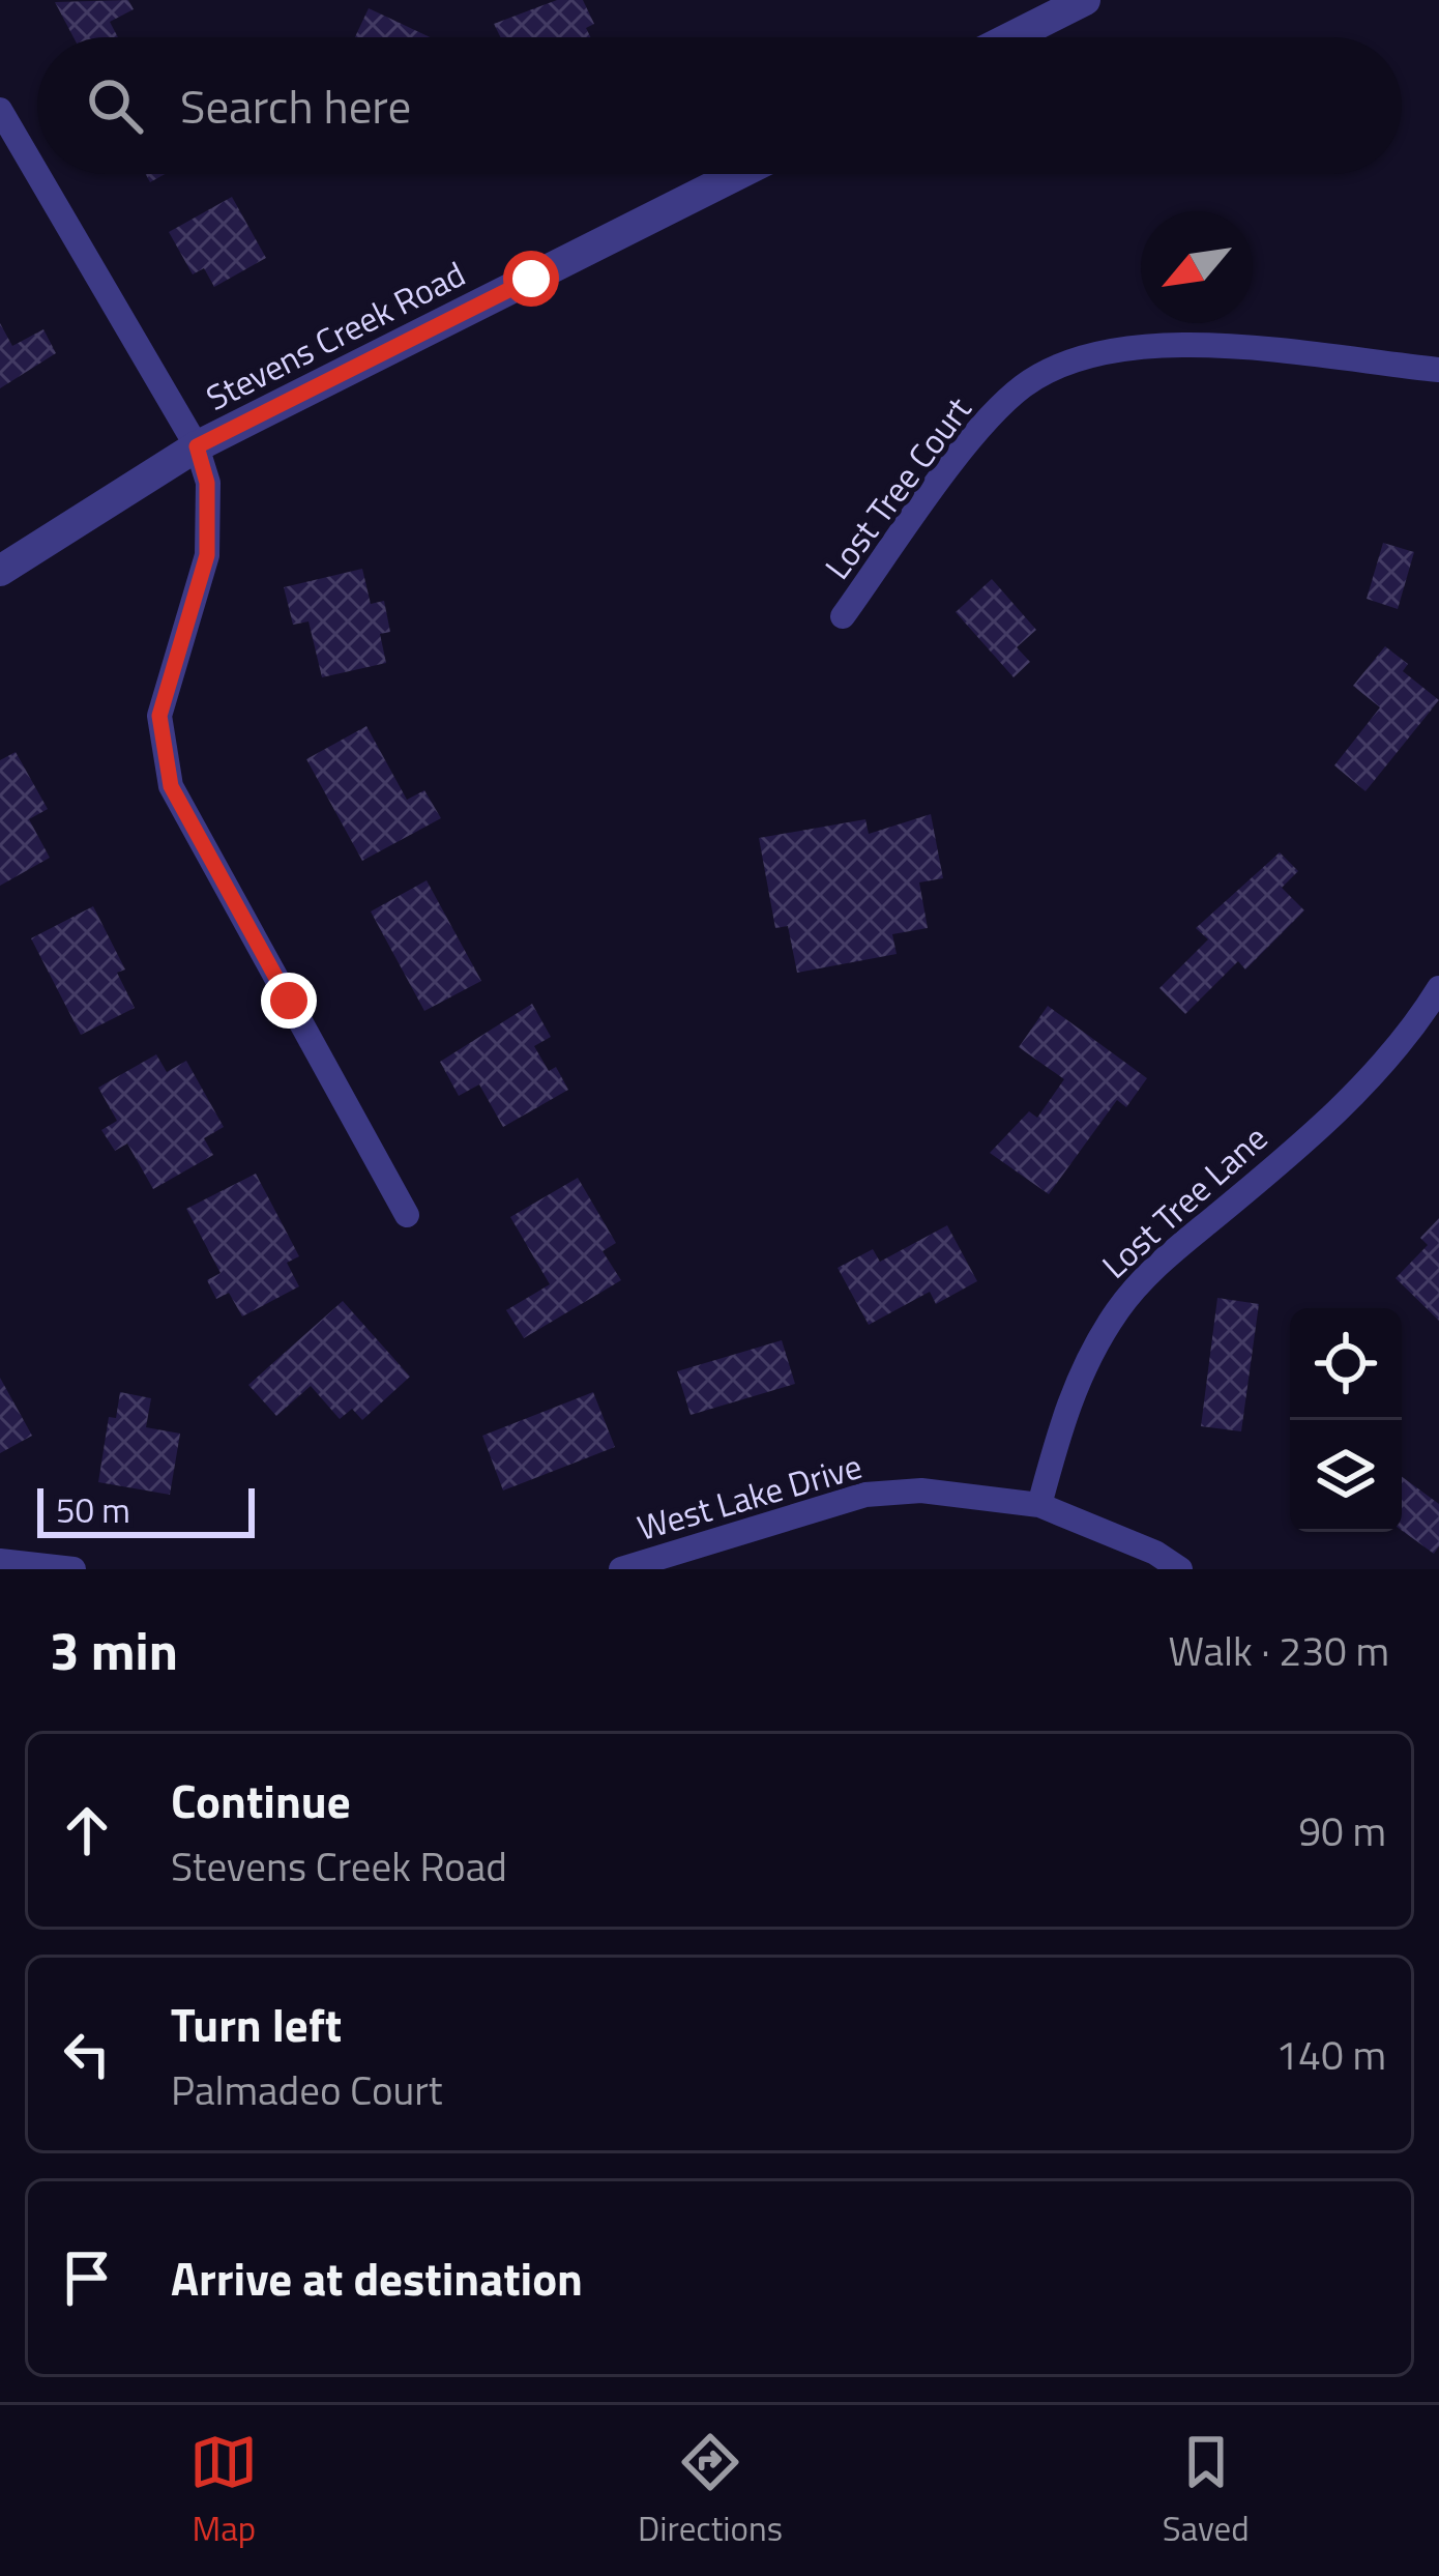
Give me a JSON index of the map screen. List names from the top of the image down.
{
  "streets": {
    "street": [
      "Stevens Creek Road",
      "Lost Tree Court",
      "Lost Tree Lane",
      "West Lake Drive"
    ]
  },
  "crossings": [
    ["Lost Tree Lane", "West Lake Drive"]
  ],
  "scale_bar": "50 m",
  "north": "bottom left",
  "page": {
    "search": "Search here",
    "scale": "50 m",
    "heading": ["3 min", "Walk · 230 m"],
    "list": [
      ["Continue", "Stevens Creek Road", "90 m"],
      ["Turn left", "Palmadeo Court", "140 m"],
      "Arrive at destination"
    ],
    "nav": ["Map", "Directions", "Saved"]
  }
}
